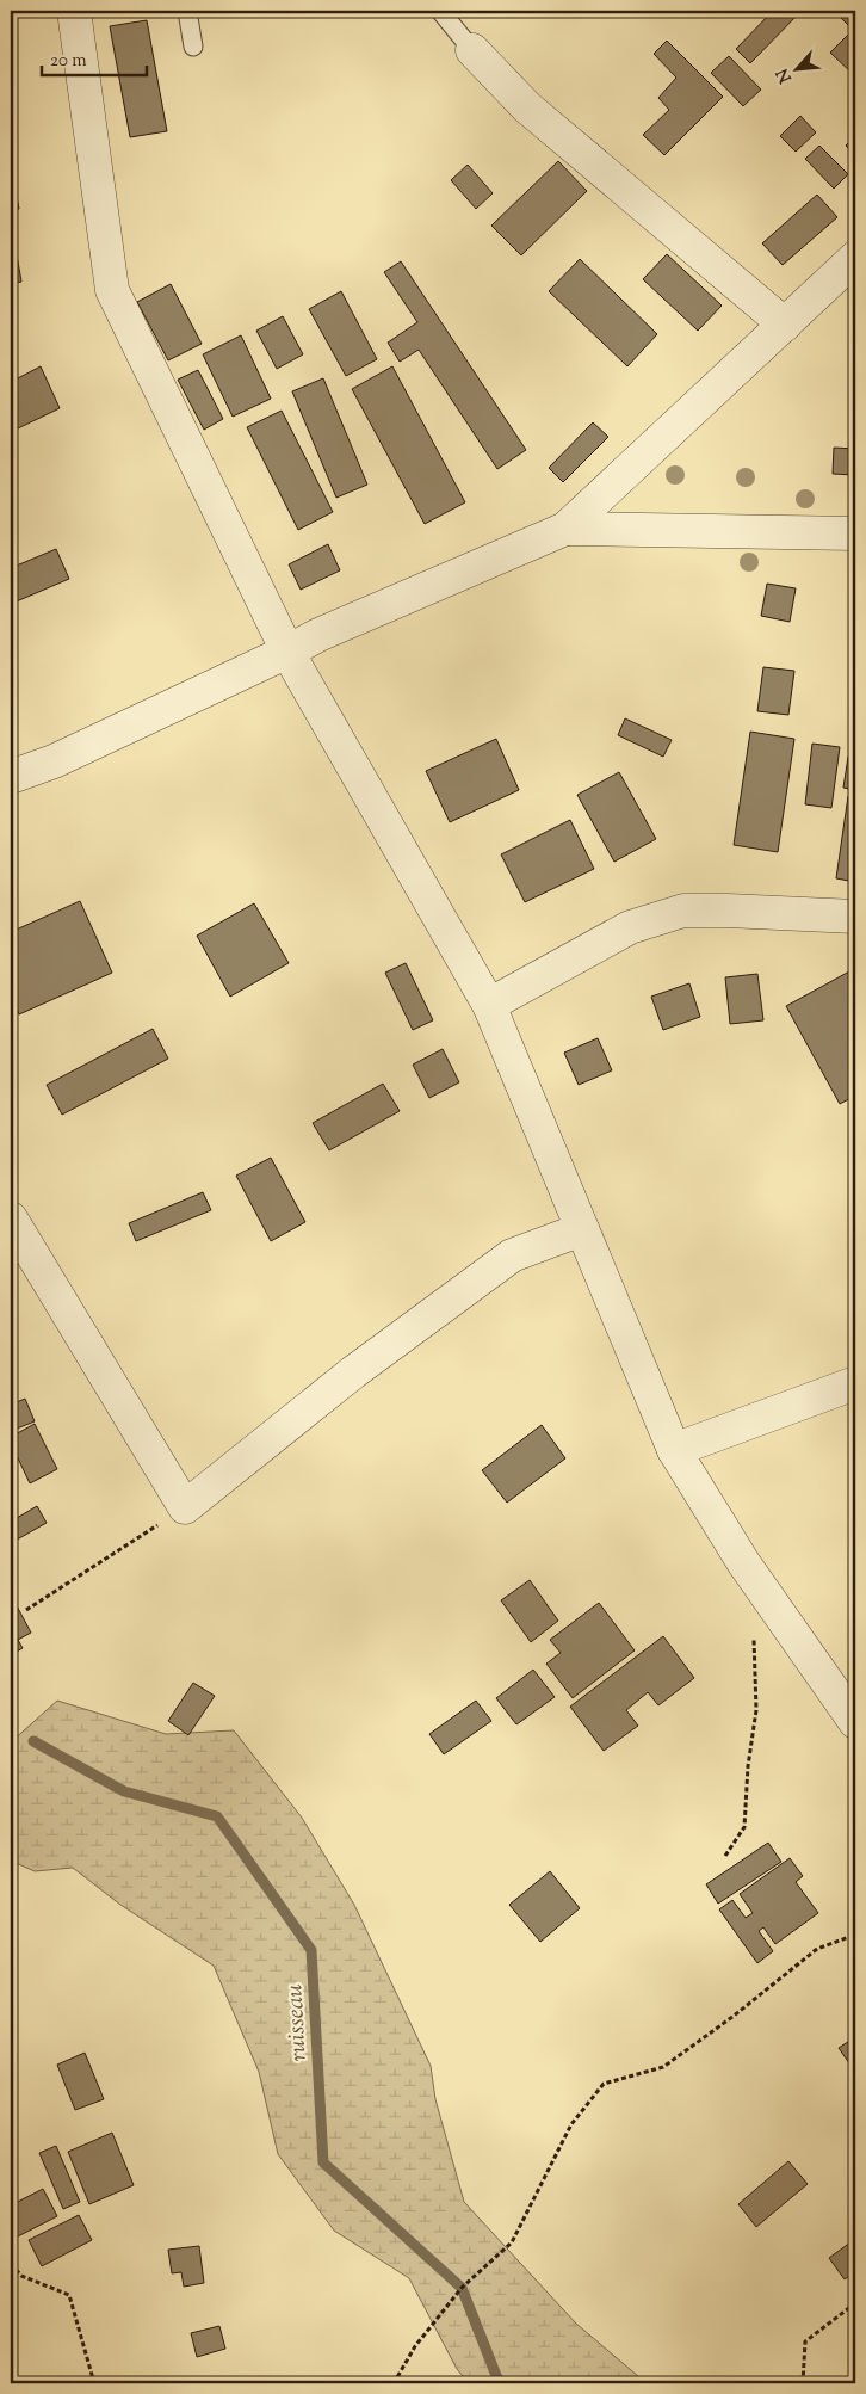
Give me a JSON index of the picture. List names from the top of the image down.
{
  "water": ["ruisseau"],
  "scale_bar": "20 m",
  "north": "bottom left"
}
